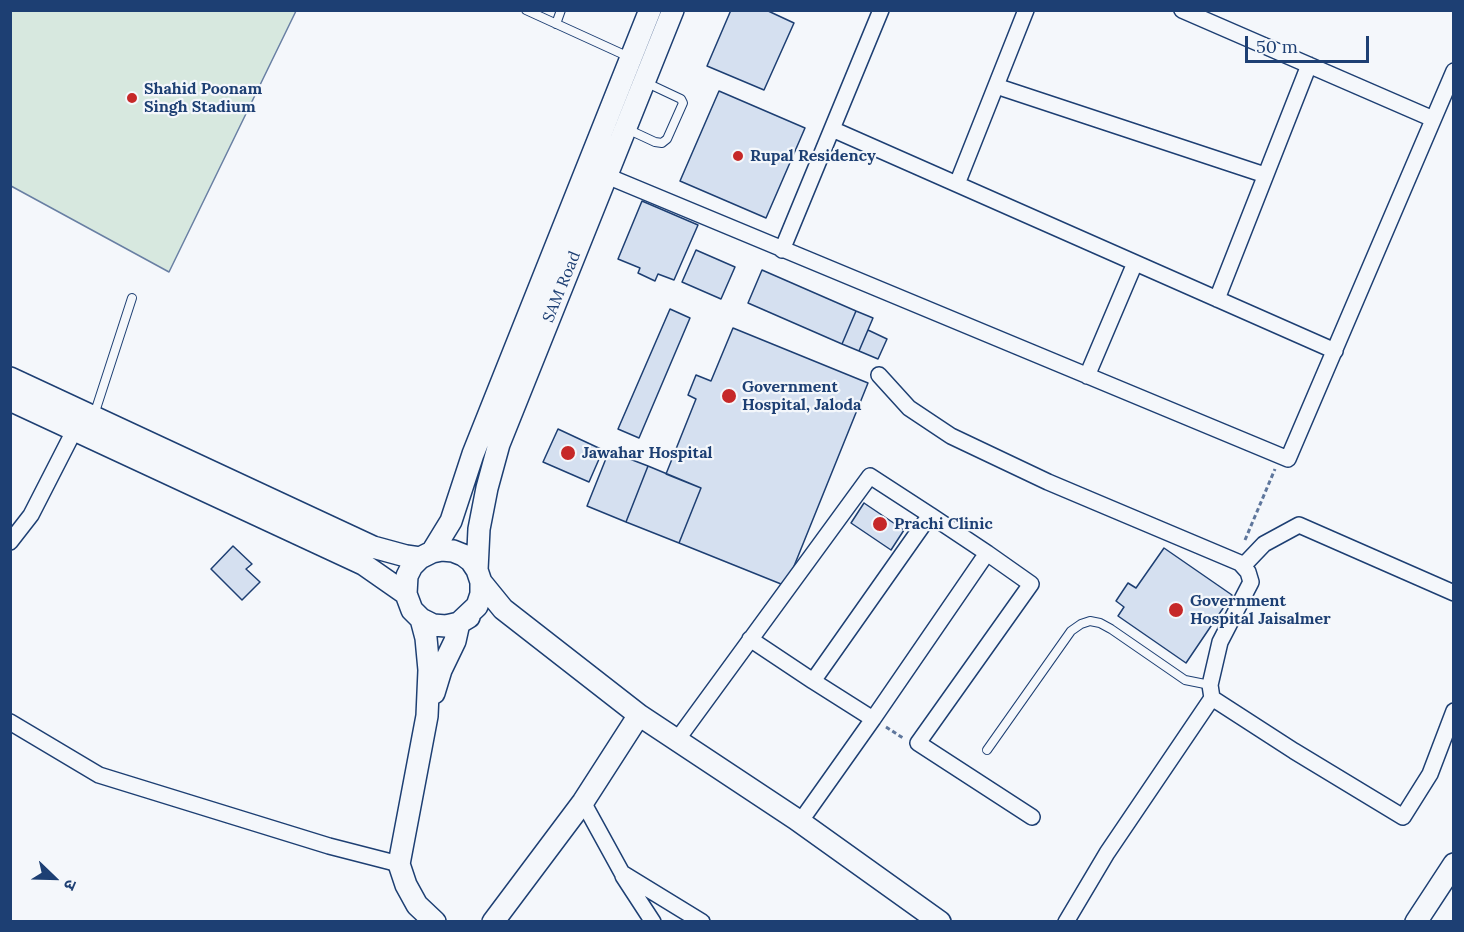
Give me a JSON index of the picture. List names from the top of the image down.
{
  "streets": {
    "main road": ["SAM Road"]
  },
  "places": [
    "Shahid Poonam Singh Stadium",
    "Rupal Residency",
    "Government Hospital, Jaloda",
    "Jawahar Hospital",
    "Prachi Clinic",
    "Government Hospital Jaisalmer"
  ],
  "scale_bar": "50 m",
  "north": "bottom right"
}
